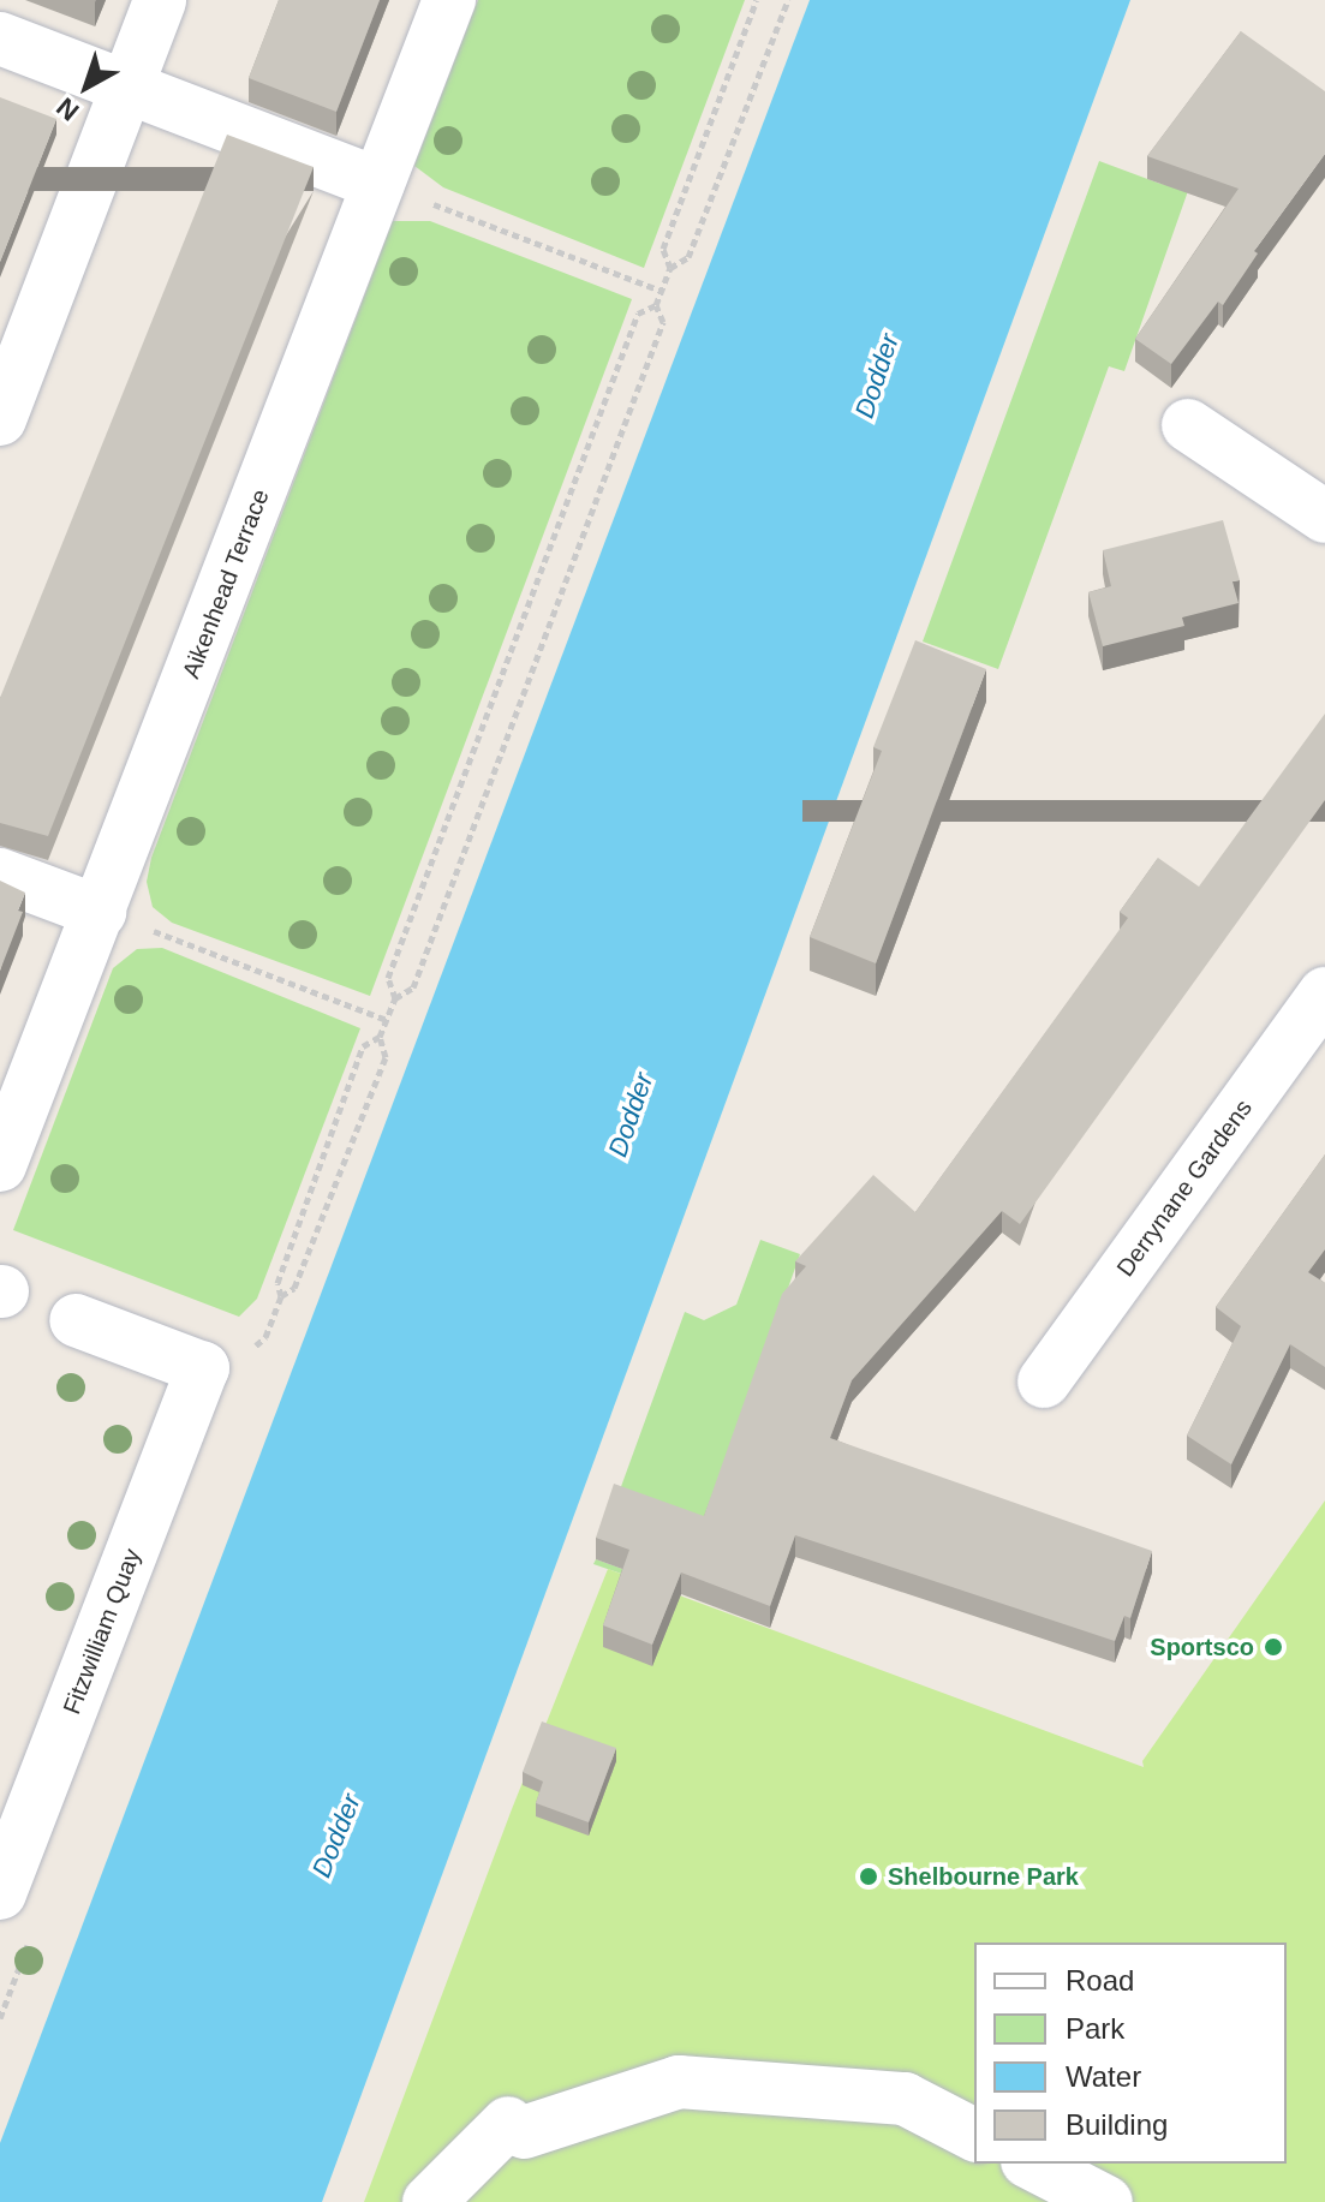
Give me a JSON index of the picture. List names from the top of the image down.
{
  "streets": {
    "street": ["Aikenhead Terrace", "Derrynane Gardens", "Fitzwilliam Quay"]
  },
  "water": ["Dodder"],
  "places": ["Sportsco", "Shelbourne Park"],
  "legend": [
    "Road",
    "Park",
    "Water",
    "Building"
  ],
  "north": "bottom left"
}
